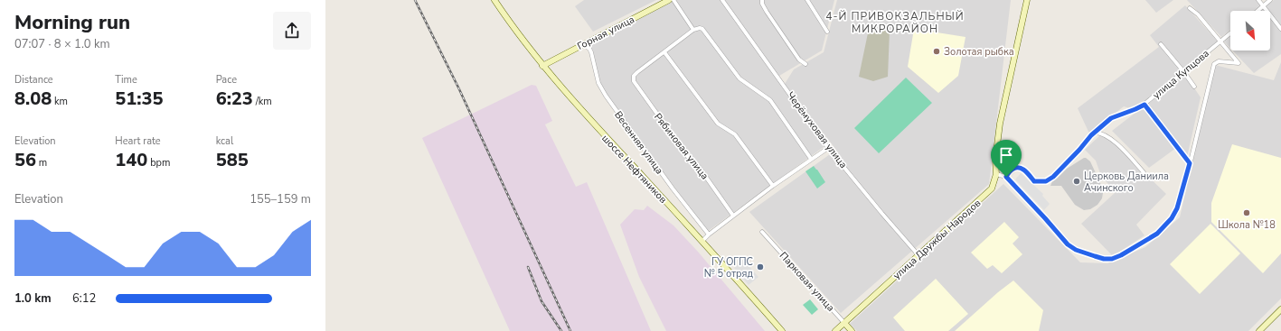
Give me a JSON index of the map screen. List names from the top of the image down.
{
  "streets": {
    "street": [
      "Горная улица",
      "улица Купцова",
      "Черёмуховая улица",
      "Весенняя улица",
      "Рябиновая улица",
      "шоссе Нефтяников",
      "улица Дружбы Народов",
      "Парковая улица"
    ]
  },
  "crossings": [
    ["Горная улица", "Весенняя улица"],
    ["Горная улица", "шоссе Нефтяников"],
    ["Черёмуховая улица", "улица Дружбы Народов"],
    ["улица Дружбы Народов", "Парковая улица"]
  ],
  "districts": ["4-Й ПРИВОКЗАЛЬНЫЙ МИКРОРАЙОН"],
  "places": [
    "Золотая рыбка",
    "Церковь Даниила Ачинского",
    "Школа №18",
    "ГУ ОГПС № 5 отряд"
  ],
  "north": "bottom right",
  "page": {
    "heading": ["Morning run", "07:07 · 8 × 1.0 km"],
    "stats": [
      ["Distance", "8.08 km"],
      ["Time", "51:35"],
      ["Pace", "6:23 /km"],
      ["Elevation", "56 m"],
      ["Heart rate", "140 bpm"],
      ["kcal", "585"]
    ],
    "chart": ["Elevation", "155–159 m"],
    "list": [
      {
        "name": "1.0 km",
        "note": "6:12"
      }
    ]
  }
}
